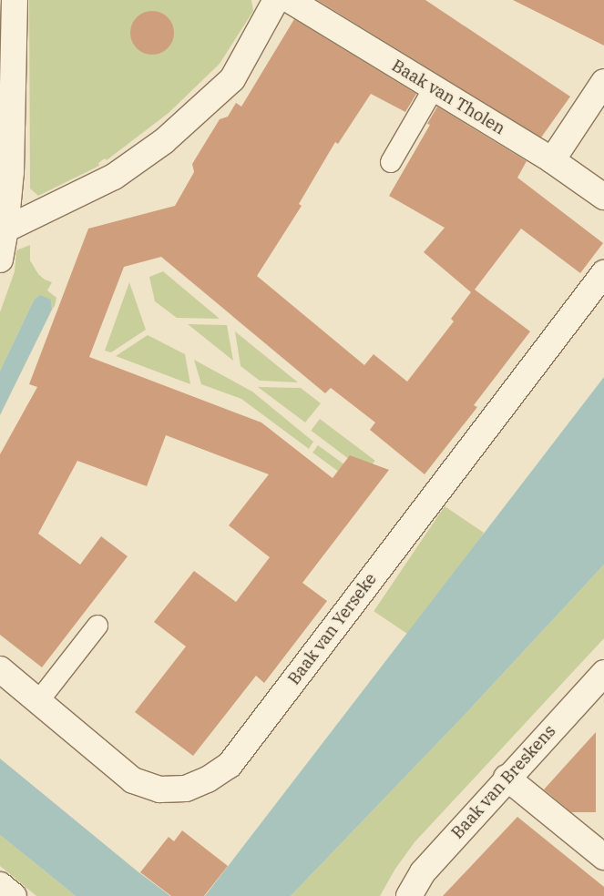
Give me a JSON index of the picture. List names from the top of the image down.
{
  "streets": {
    "street": ["Baak van Tholen", "Baak van Yerseke", "Baak van Breskens"]
  }
}
